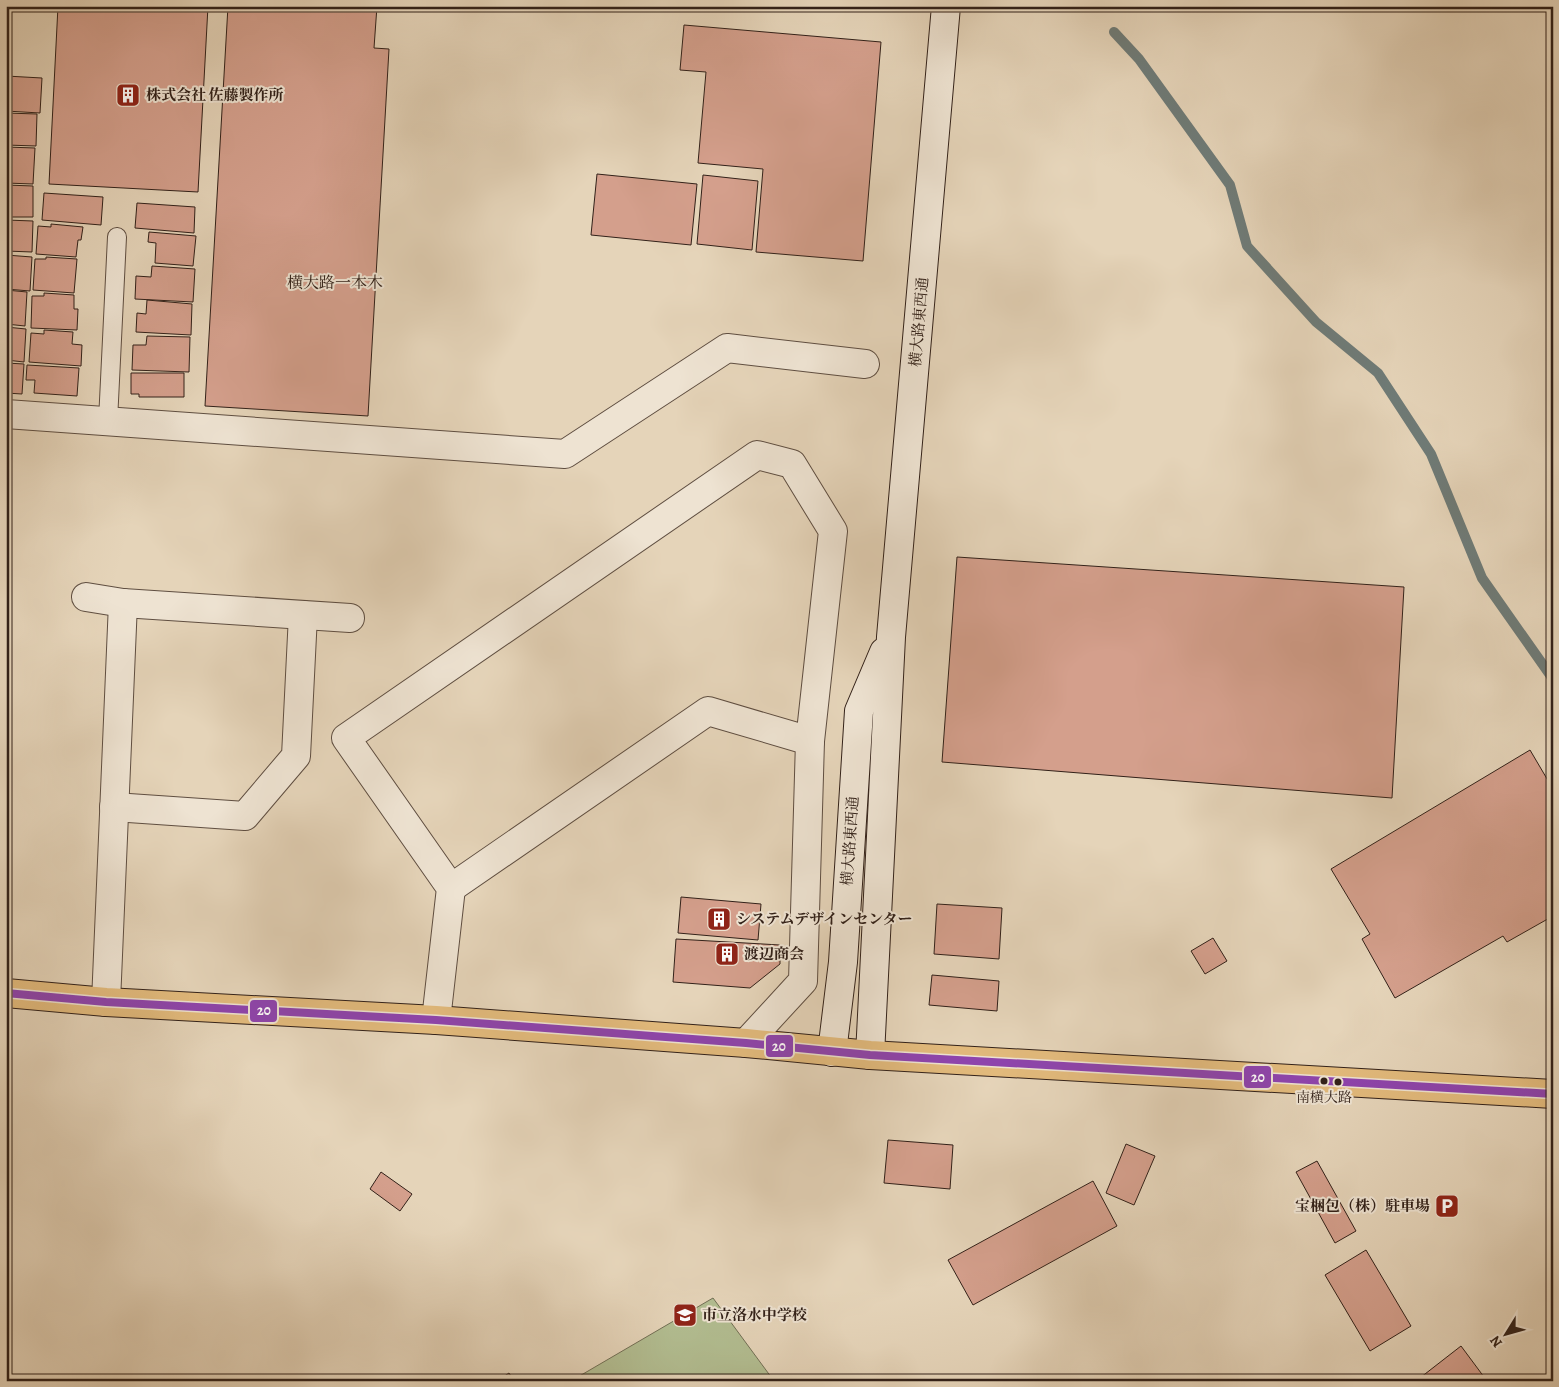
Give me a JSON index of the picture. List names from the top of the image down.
{
  "streets": {
    "street": ["横大路東西通"]
  },
  "districts": ["横大路一本木"],
  "places": {
    "building": ["株式会社 佐藤製作所", "システムデザインセンター", "渡辺商会"],
    "other": ["南横大路"],
    "parking": ["宝梱包（株）駐車場"],
    "school or university": ["市立洛水中学校"]
  },
  "lines": ["transit line 20"],
  "north": "bottom left"
}
